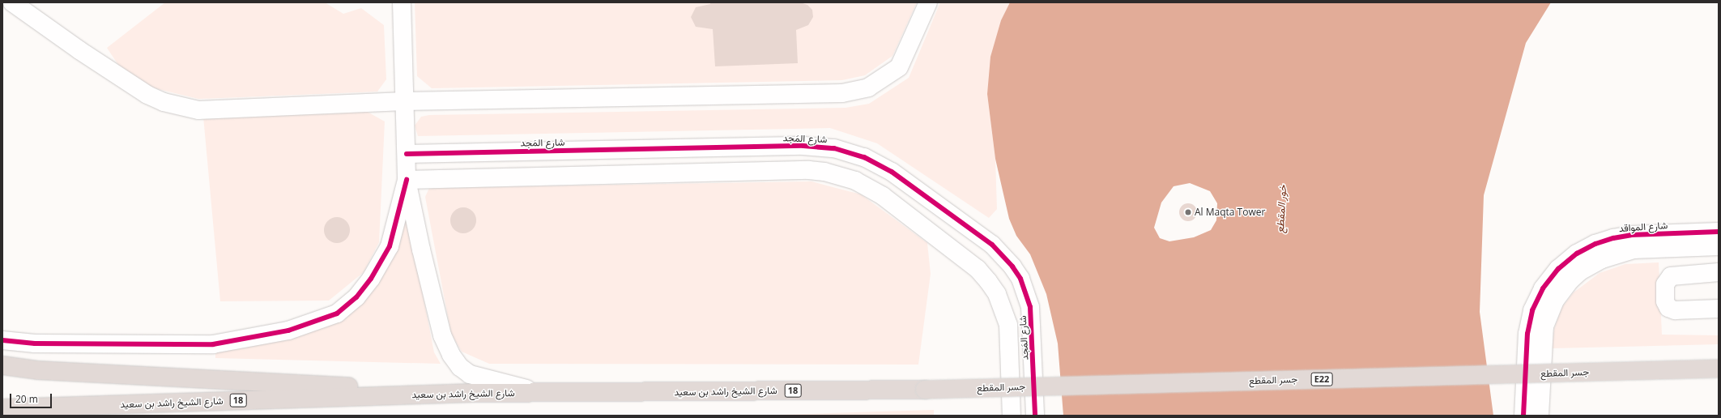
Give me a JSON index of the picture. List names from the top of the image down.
{
  "streets": {
    "highway": [
      "جسر المقطع",
      "E22",
      "18",
      "شارع الشيخ راشد بن سعيد"
    ],
    "street": ["شارع المَجد", "شارع المواقد"]
  },
  "crossings": [
    ["جسر المقطع", "شارع الشيخ راشد بن سعيد"]
  ],
  "water": ["خور المقطع"],
  "places": ["Al Maqta Tower"],
  "scale_bar": "20 m"
}
